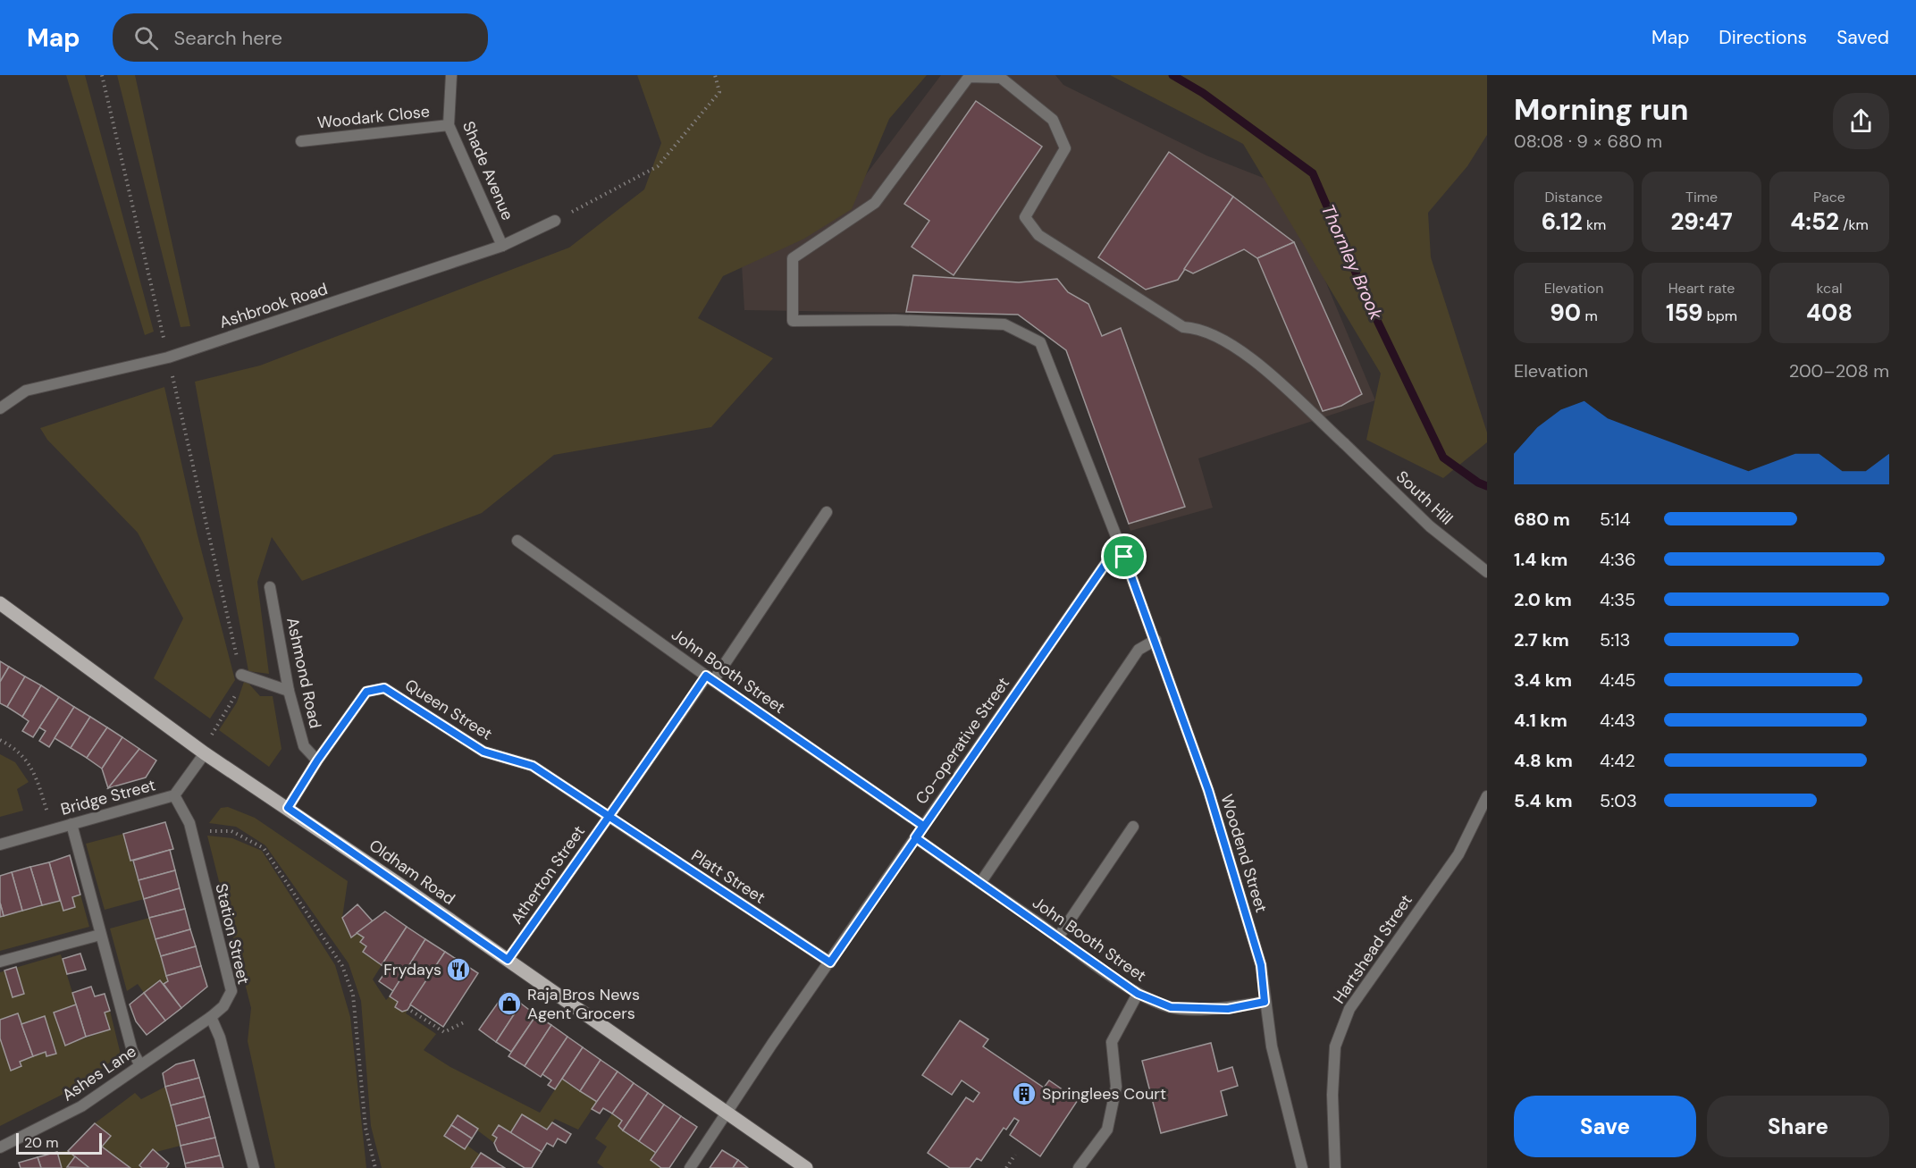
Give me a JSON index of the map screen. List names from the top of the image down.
{
  "streets": {
    "main road": ["Oldham Road"],
    "street": [
      "Woodark Close",
      "Shade Avenue",
      "Ashbrook Road",
      "South Hill",
      "John Booth Street",
      "Ashmond Road",
      "Queen Street",
      "Co-operative Street",
      "Bridge Street",
      "Woodend Street",
      "Atherton Street",
      "Platt Street",
      "Station Street",
      "Hartshead Street",
      "Ashes Lane"
    ]
  },
  "crossings": [
    ["Woodark Close", "Shade Avenue"],
    ["Shade Avenue", "Ashbrook Road"],
    ["South Hill", "Co-operative Street"],
    ["South Hill", "Woodend Street"],
    ["John Booth Street", "Co-operative Street"],
    ["John Booth Street", "Woodend Street"],
    ["John Booth Street", "Atherton Street"],
    ["Ashmond Road", "Queen Street"],
    ["Queen Street", "Atherton Street"],
    ["Queen Street", "Platt Street"],
    ["Co-operative Street", "Woodend Street"],
    ["Co-operative Street", "Oldham Road"],
    ["Co-operative Street", "Platt Street"],
    ["Bridge Street", "Oldham Road"],
    ["Bridge Street", "Station Street"],
    ["Oldham Road", "Atherton Street"],
    ["Atherton Street", "Platt Street"],
    ["Station Street", "Ashes Lane"]
  ],
  "water": ["Thornley Brook"],
  "places": {
    "restaurant": ["Frydays"],
    "shop": ["Raja Bros News Agent Grocers"],
    "building": ["Springlees Court"]
  },
  "scale_bar": "20 m",
  "page": {
    "header": "Map",
    "search": "Search here",
    "nav": ["Map", "Directions", "Saved"],
    "heading": ["Morning run", "08:08 · 9 × 680 m"],
    "stats": [
      ["Distance", "6.12 km"],
      ["Time", "29:47"],
      ["Pace", "4:52 /km"],
      ["Elevation", "90 m"],
      ["Heart rate", "159 bpm"],
      ["kcal", "408"]
    ],
    "chart": ["Elevation", "200–208 m"],
    "list": [
      {
        "name": "680 m",
        "note": "5:14"
      },
      {
        "name": "1.4 km",
        "note": "4:36"
      },
      {
        "name": "2.0 km",
        "note": "4:35"
      },
      {
        "name": "2.7 km",
        "note": "5:13"
      },
      {
        "name": "3.4 km",
        "note": "4:45"
      },
      {
        "name": "4.1 km",
        "note": "4:43"
      },
      {
        "name": "4.8 km",
        "note": "4:42"
      },
      {
        "name": "5.4 km",
        "note": "5:03"
      }
    ],
    "buttons": ["Save", "Share"],
    "scale": "20 m"
  }
}
